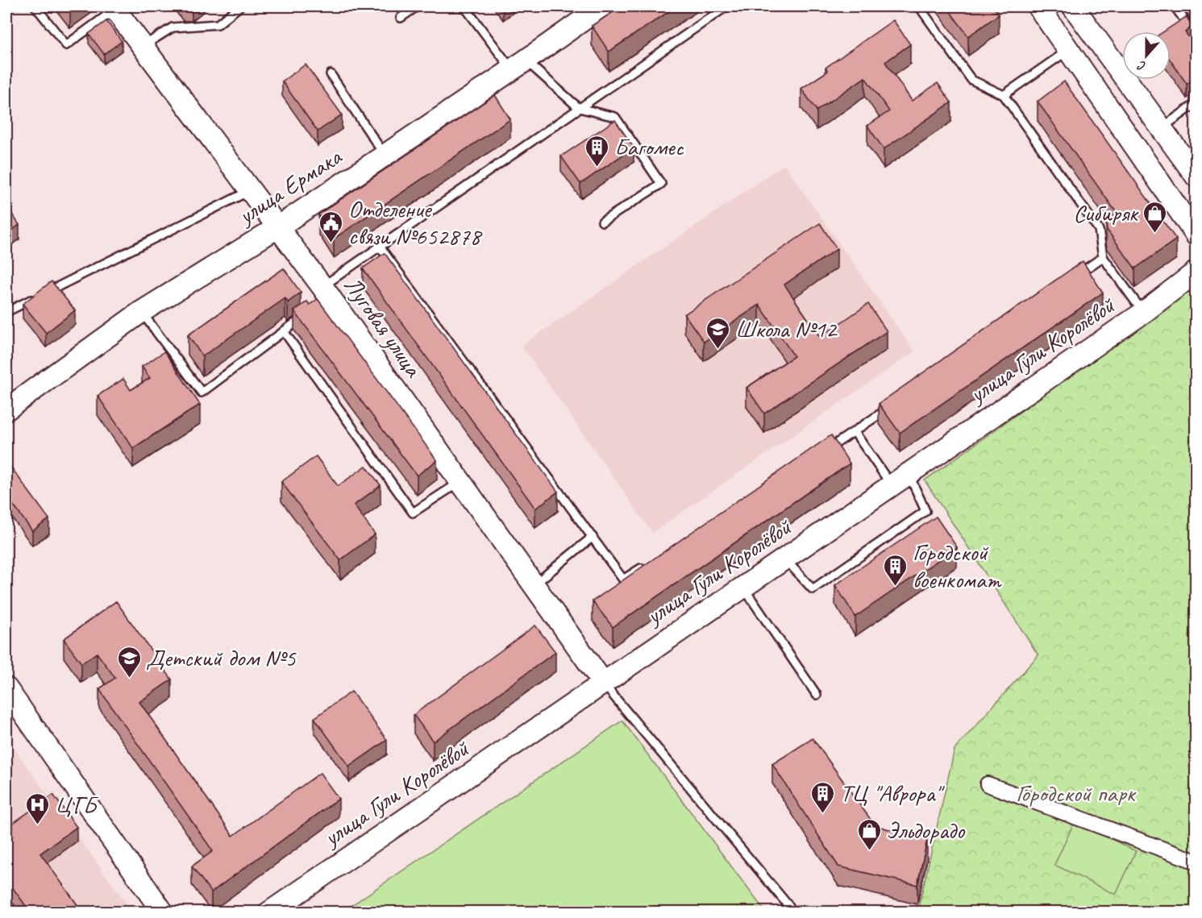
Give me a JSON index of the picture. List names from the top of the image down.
{
  "streets": {
    "street": ["улица Ермака", "Луговая улица", "улица Гули Королёвой"]
  },
  "crossings": [
    ["улица Ермака", "Луговая улица"],
    ["Луговая улица", "улица Гули Королёвой"]
  ],
  "parks": ["Городской парк"],
  "places": {
    "building": ["Багомес", "Городской военкомат", "ТЦ \"Аврора\""],
    "shop": ["Сибиряк", "Эльдорадо"],
    "public building": ["Отделение связи №652878"],
    "school or university": ["Школа №12", "Детский дом №5"],
    "hospital": ["ЦГБ"]
  },
  "north": "bottom"
}
